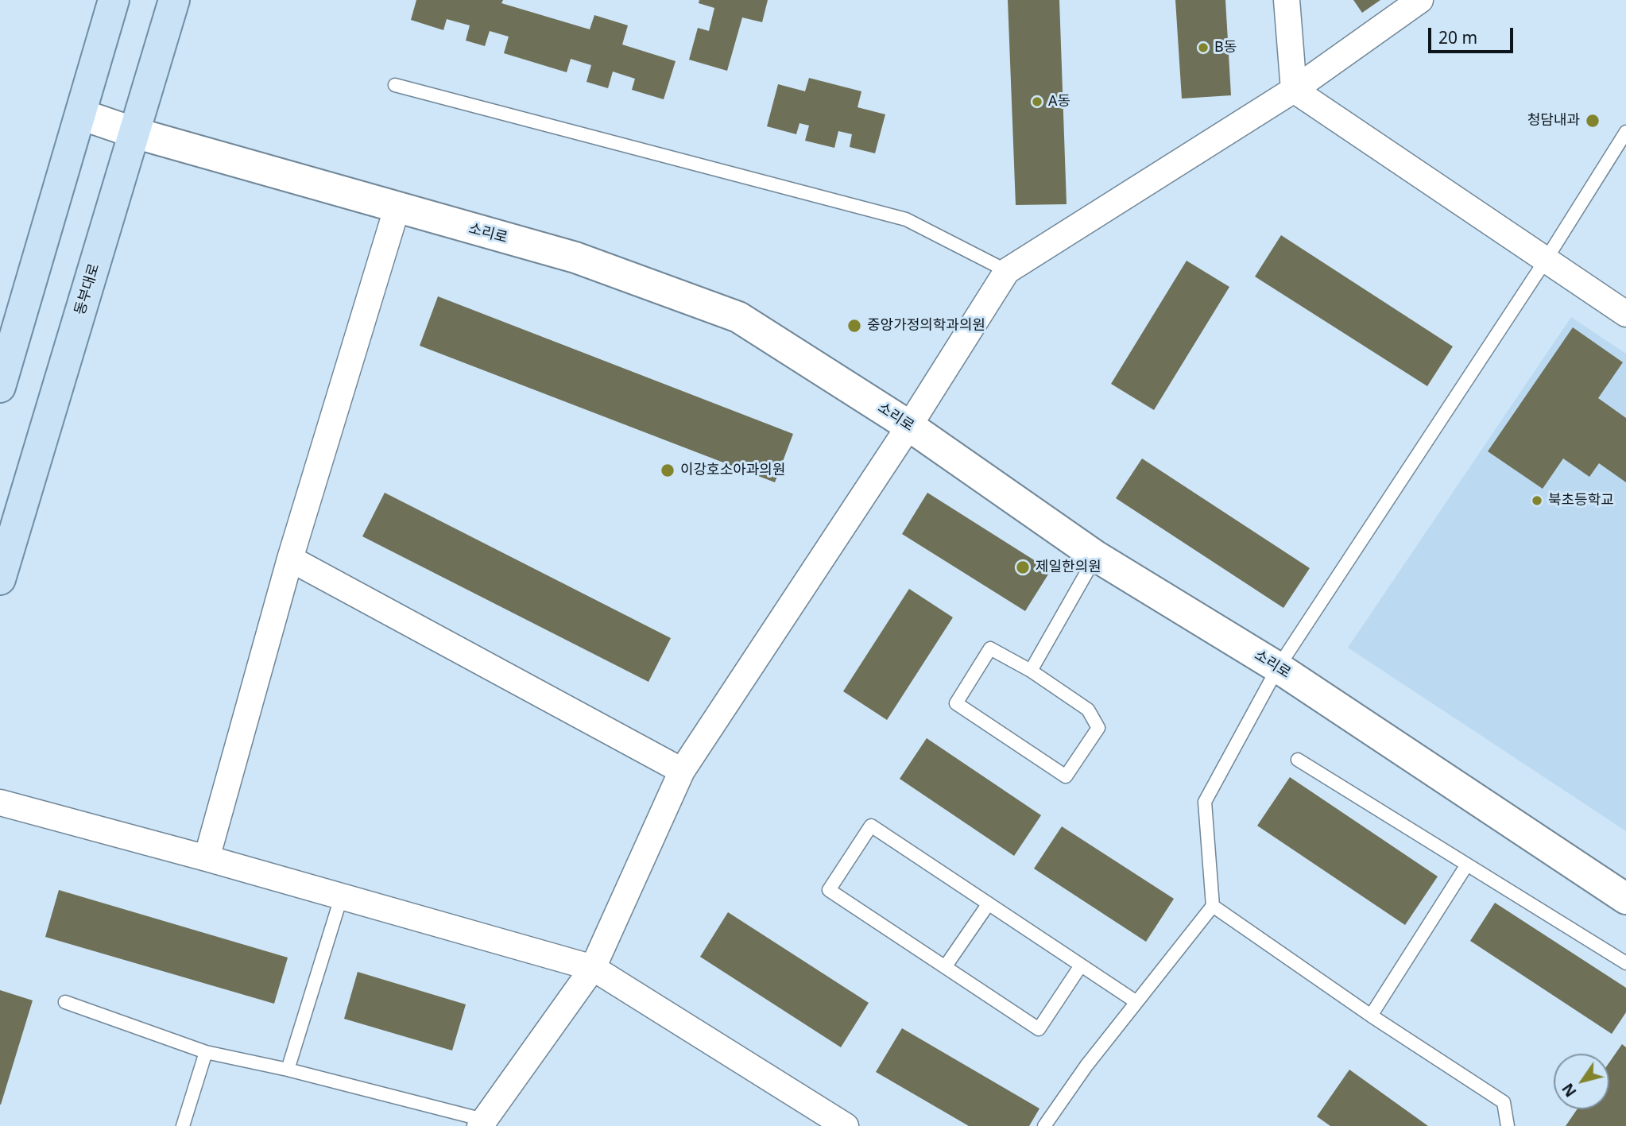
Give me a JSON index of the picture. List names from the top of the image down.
{
  "streets": {
    "main road": ["동부대로"],
    "street": ["소리로"]
  },
  "crossings": [
    ["소리로", "동부대로"]
  ],
  "places": [
    "B동",
    "A동",
    "청담내과",
    "중앙가정의학과의원",
    "이강호소아과의원",
    "북초등학교",
    "제일한의원"
  ],
  "scale_bar": "20 m",
  "north": "bottom left"
}
